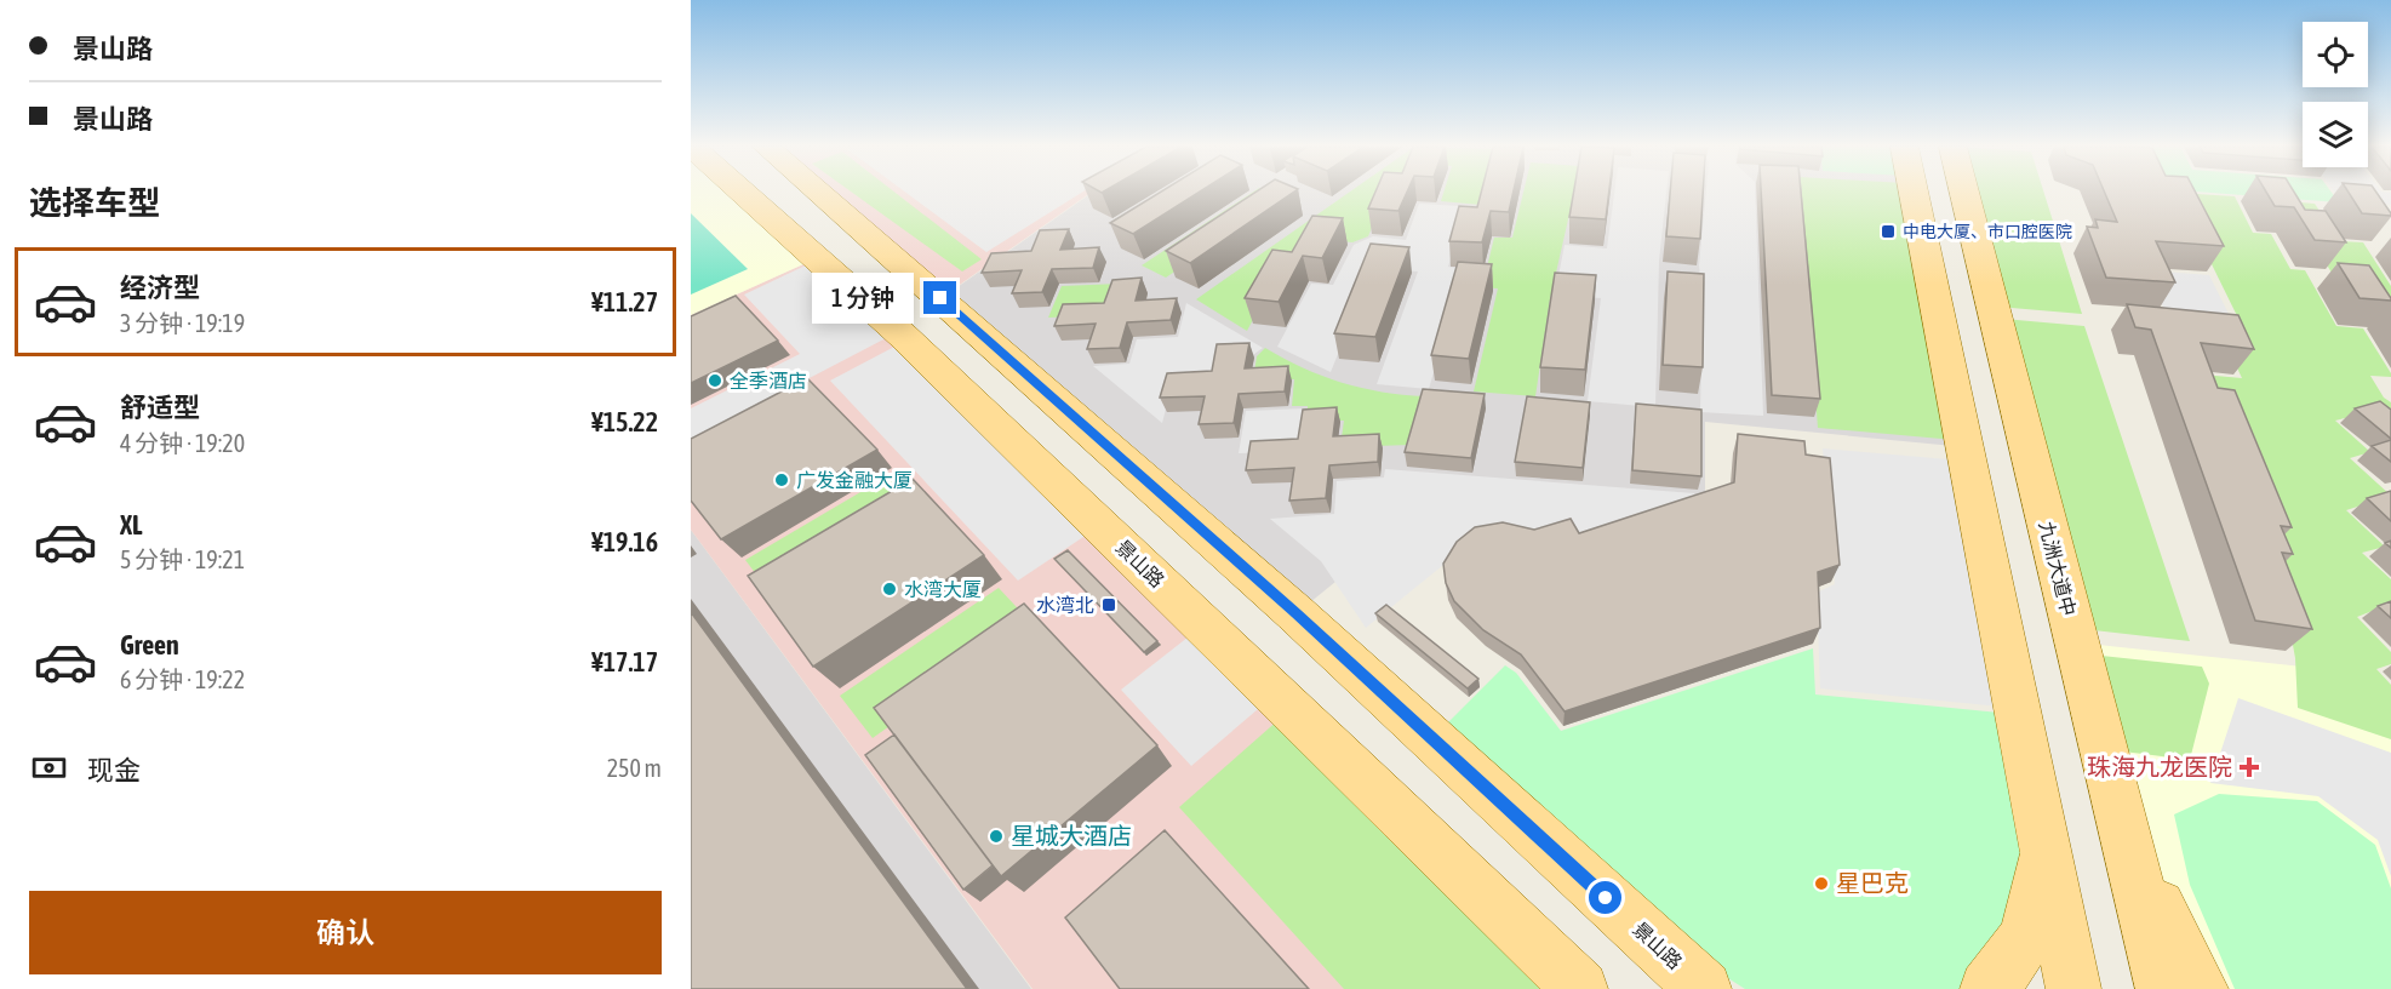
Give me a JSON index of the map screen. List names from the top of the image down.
{
  "streets": {
    "main road": ["景山路", "九洲大道中"]
  },
  "places": {
    "transit": ["中电大厦、市口腔医院", "水湾北"],
    "other": [
      "全季酒店",
      "广发金融大厦",
      "水湾大厦",
      "星城大酒店",
      "星巴克"
    ],
    "health": ["珠海九龙医院"]
  },
  "page": {
    "banner": ["景山路", "景山路"],
    "heading": "选择车型",
    "list": [
      {
        "name": "经济型",
        "note": "3 分钟 · 19:19",
        "value": "¥11.27"
      },
      {
        "name": "舒适型",
        "note": "4 分钟 · 19:20",
        "value": "¥15.22"
      },
      {
        "name": "XL",
        "note": "5 分钟 · 19:21",
        "value": "¥19.16"
      },
      {
        "name": "Green",
        "note": "6 分钟 · 19:22",
        "value": "¥17.17"
      }
    ],
    "bubble": "1 分钟",
    "pay": ["现金", "250 m"],
    "buttons": "确认"
  }
}
